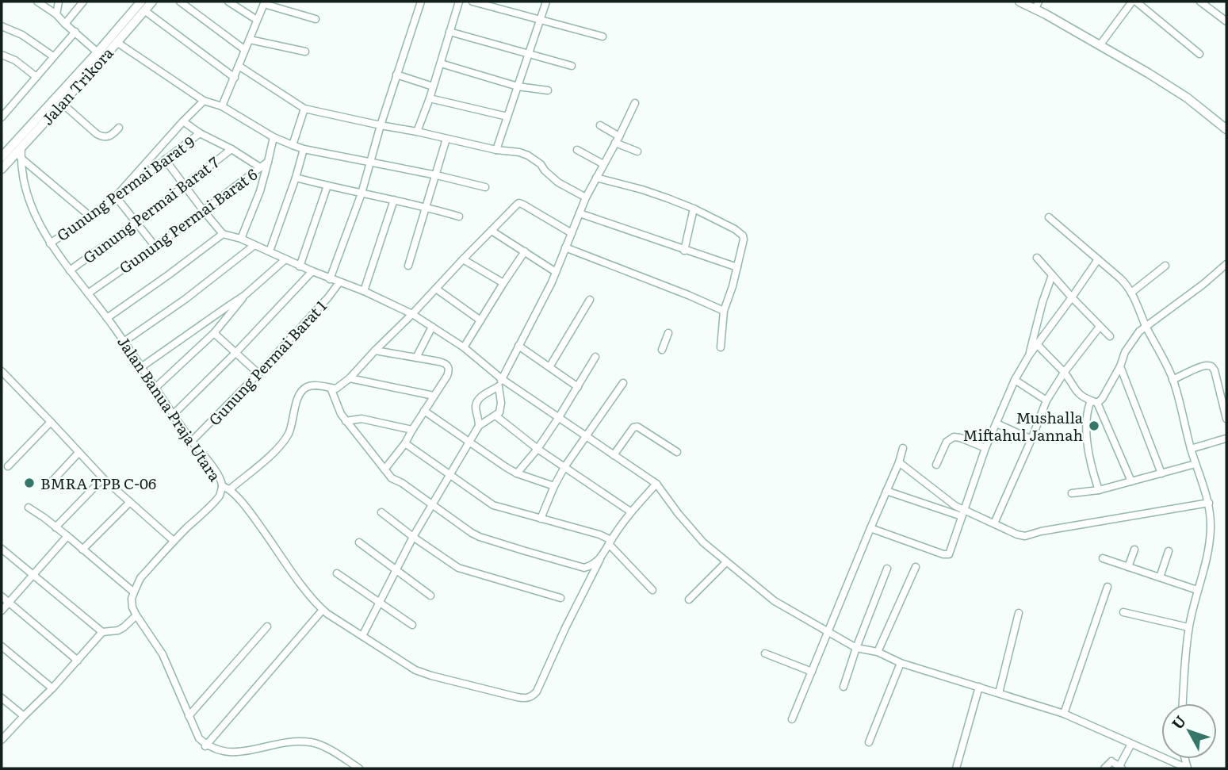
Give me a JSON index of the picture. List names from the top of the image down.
{
  "streets": {
    "main road": ["Jalan Trikora"],
    "street": [
      "Gunung Permai Barat 9",
      "Gunung Permai Barat 7",
      "Gunung Permai Barat 6",
      "Gunung Permai Barat 1",
      "Jalan Banua Praja Utara"
    ]
  },
  "crossings": [
    ["Jalan Trikora", "Jalan Banua Praja Utara"],
    ["Gunung Permai Barat 9", "Jalan Banua Praja Utara"],
    ["Gunung Permai Barat 7", "Jalan Banua Praja Utara"],
    ["Gunung Permai Barat 6", "Jalan Banua Praja Utara"],
    ["Gunung Permai Barat 1", "Jalan Banua Praja Utara"]
  ],
  "places": ["Mushalla Miftahul Jannah", "BMRA TPB C-06"],
  "north": "top left"
}
